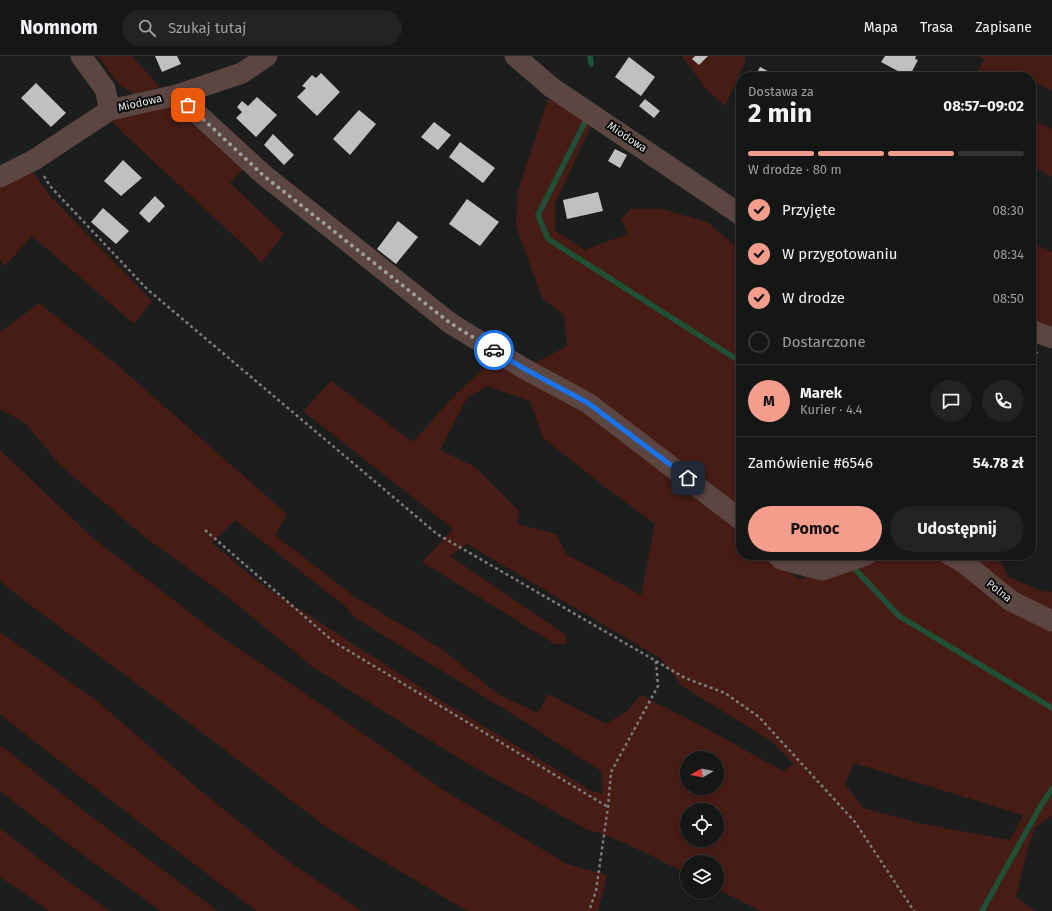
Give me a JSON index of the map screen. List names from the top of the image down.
{
  "streets": {
    "street": ["Miodowa", "Polna"]
  },
  "north": "left",
  "page": {
    "header": "Nomnom",
    "search": "Szukaj tutaj",
    "nav": ["Mapa", "Trasa", "Zapisane"],
    "heading": ["2 min", "Dostawa za", "08:57–09:02"],
    "panel": [
      "Marek",
      "Kurier · 4.4",
      "Zamówienie #6546",
      "54.78 zł"
    ],
    "bar": "W drodze · 80 m",
    "list": [
      ["Przyjęte", "08:30"],
      ["W przygotowaniu", "08:34"],
      ["W drodze", "08:50"],
      "Dostarczone"
    ],
    "round": "M",
    "buttons": ["Pomoc", "Udostępnij"]
  }
}
